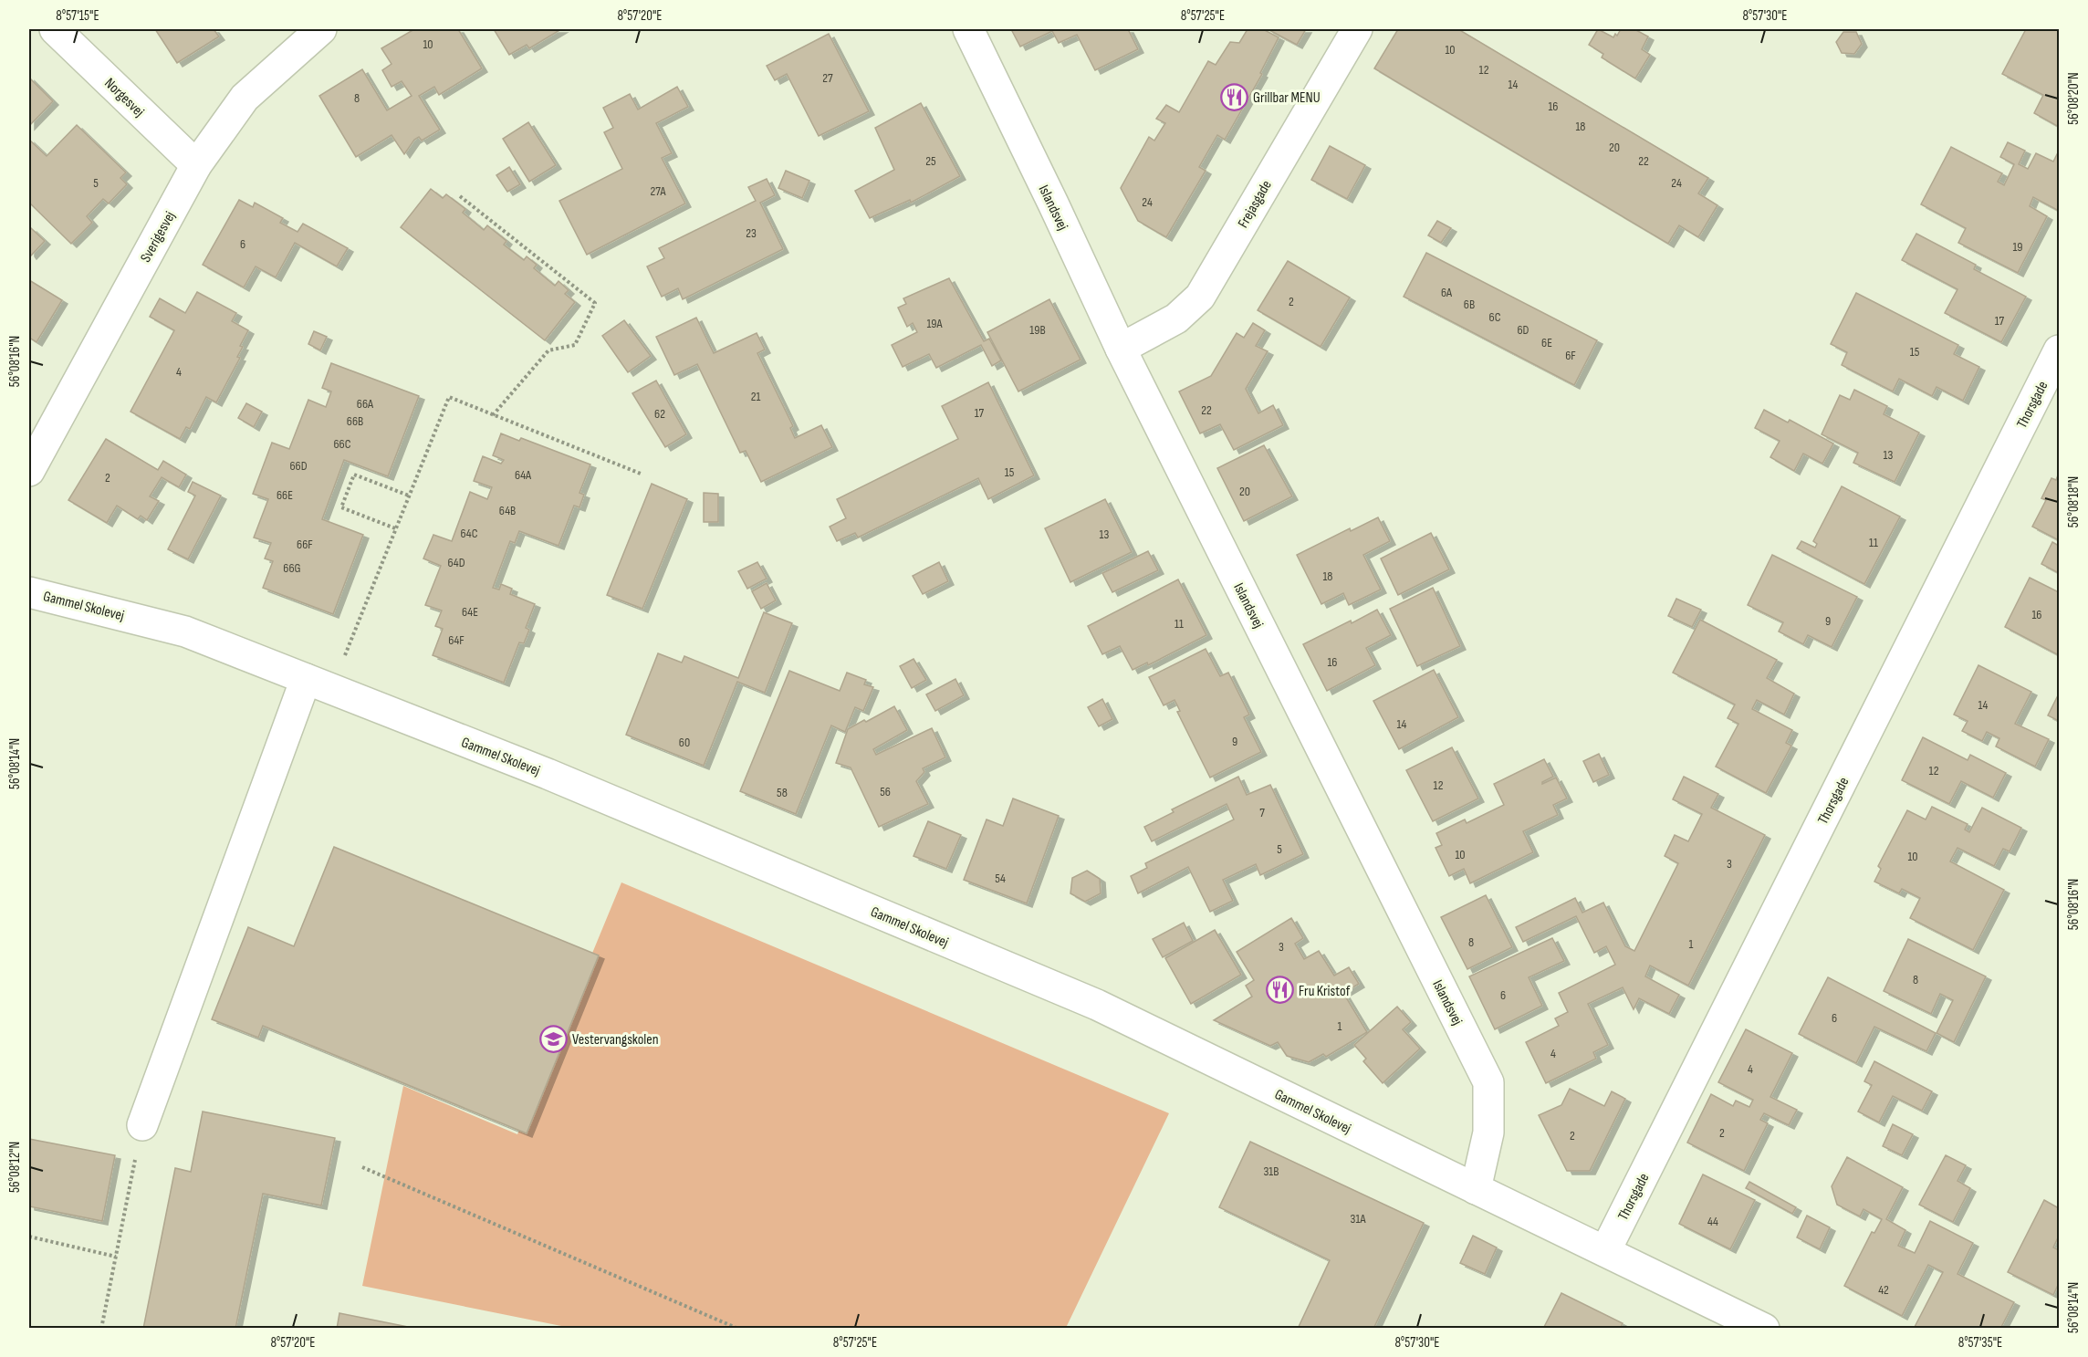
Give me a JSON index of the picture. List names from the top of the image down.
{
  "streets": {
    "street": [
      "Norgesvej",
      "Frejasgade",
      "Islandsvej",
      "Sverigesvej",
      "Thorsgade",
      "Gammel Skolevej"
    ]
  },
  "crossings": [
    ["Norgesvej", "Sverigesvej"],
    ["Frejasgade", "Islandsvej"],
    ["Islandsvej", "Gammel Skolevej"],
    ["Thorsgade", "Gammel Skolevej"]
  ],
  "places": {
    "restaurant": ["Grillbar MENU", "Fru Kristof"],
    "school or university": ["Vestervangskolen"]
  },
  "house_numbers": [
    "10",
    "10",
    "12",
    "27",
    "14",
    "8",
    "16",
    "18",
    "20",
    "25",
    "22",
    "5",
    "24",
    "27A",
    "24",
    "23",
    "6",
    "19",
    "6A",
    "2",
    "6B",
    "6C",
    "17",
    "19A",
    "19B",
    "6D",
    "6E",
    "15",
    "6F",
    "4",
    "21",
    "66A",
    "22",
    "17",
    "62",
    "66B",
    "66C",
    "13",
    "66D",
    "15",
    "64A",
    "2",
    "20",
    "66E",
    "64B",
    "64C",
    "13",
    "11",
    "66F",
    "64D",
    "66G",
    "18",
    "64E",
    "16",
    "9",
    "11",
    "64F",
    "16",
    "14",
    "14",
    "9",
    "60",
    "12",
    "12",
    "56",
    "58",
    "7",
    "5",
    "10",
    "10",
    "3",
    "54",
    "8",
    "1",
    "3",
    "8",
    "6",
    "6",
    "1",
    "4",
    "4",
    "2",
    "2",
    "31B",
    "31A",
    "44",
    "42"
  ],
  "coordinates": [
    "8°57'15\"E",
    "8°57'20\"E",
    "8°57'25\"E",
    "8°57'30\"E",
    "56°08'20\"N",
    "56°08'16\"N",
    "56°08'18\"N",
    "56°08'14\"N",
    "56°08'12\"N",
    "8°57'35\"E"
  ]
}
